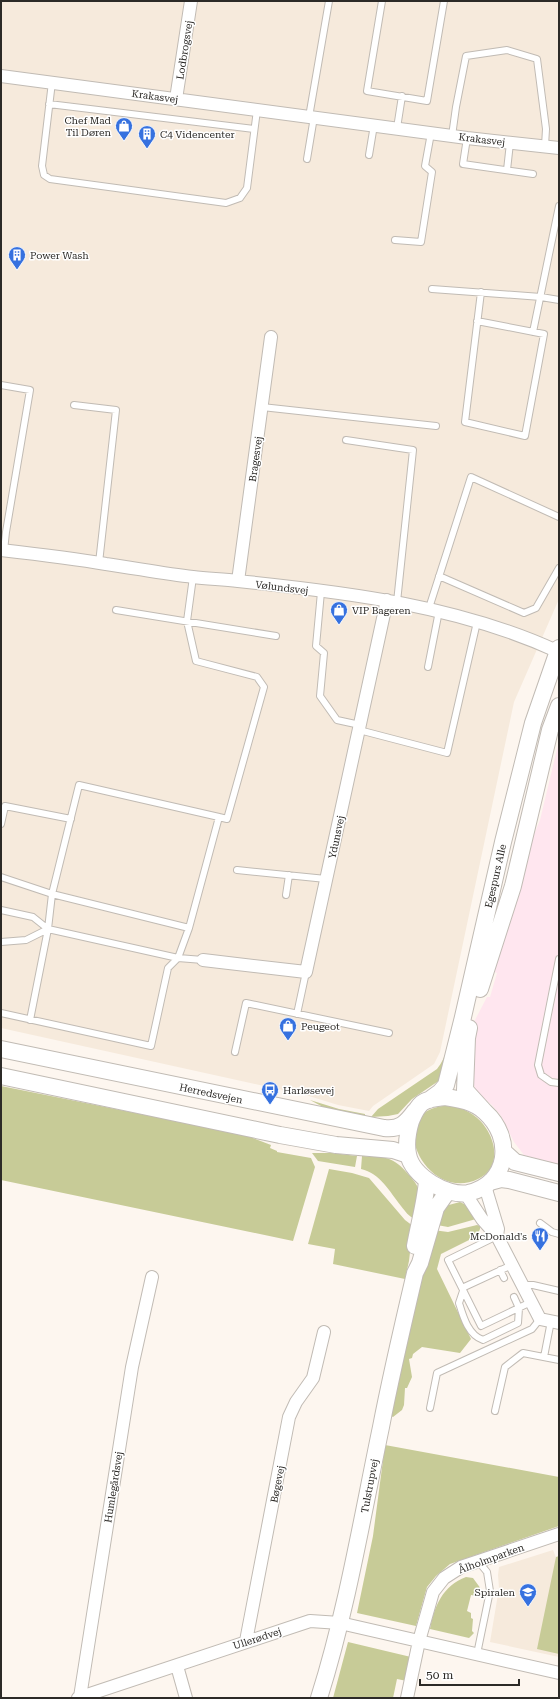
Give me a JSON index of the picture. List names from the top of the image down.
{
  "streets": {
    "street": [
      "Lodbrogsvej",
      "Krakasvej",
      "Bragesvej",
      "Vølundsvej",
      "Ydunsvej",
      "Egespurs Alle",
      "Herredsvejen",
      "Bøgevej",
      "Tulstrupvej",
      "Humlegårdsvej",
      "Ålholmparken",
      "Ullerødvej"
    ]
  },
  "crossings": [
    ["Lodbrogsvej", "Krakasvej"],
    ["Bragesvej", "Vølundsvej"],
    ["Vølundsvej", "Ydunsvej"],
    ["Vølundsvej", "Egespurs Alle"],
    ["Egespurs Alle", "Herredsvejen"],
    ["Egespurs Alle", "Tulstrupvej"],
    ["Herredsvejen", "Tulstrupvej"],
    ["Bøgevej", "Ullerødvej"],
    ["Tulstrupvej", "Ullerødvej"],
    ["Humlegårdsvej", "Ullerødvej"]
  ],
  "places": {
    "shop": ["Chef Mad Til Døren", "VIP Bageren", "Peugeot"],
    "building": ["C4 Videncenter", "Power Wash"],
    "bus stop": ["Harløsevej"],
    "restaurant": ["McDonald's"],
    "school or university": ["Spiralen"]
  },
  "scale_bar": "50 m"
}
